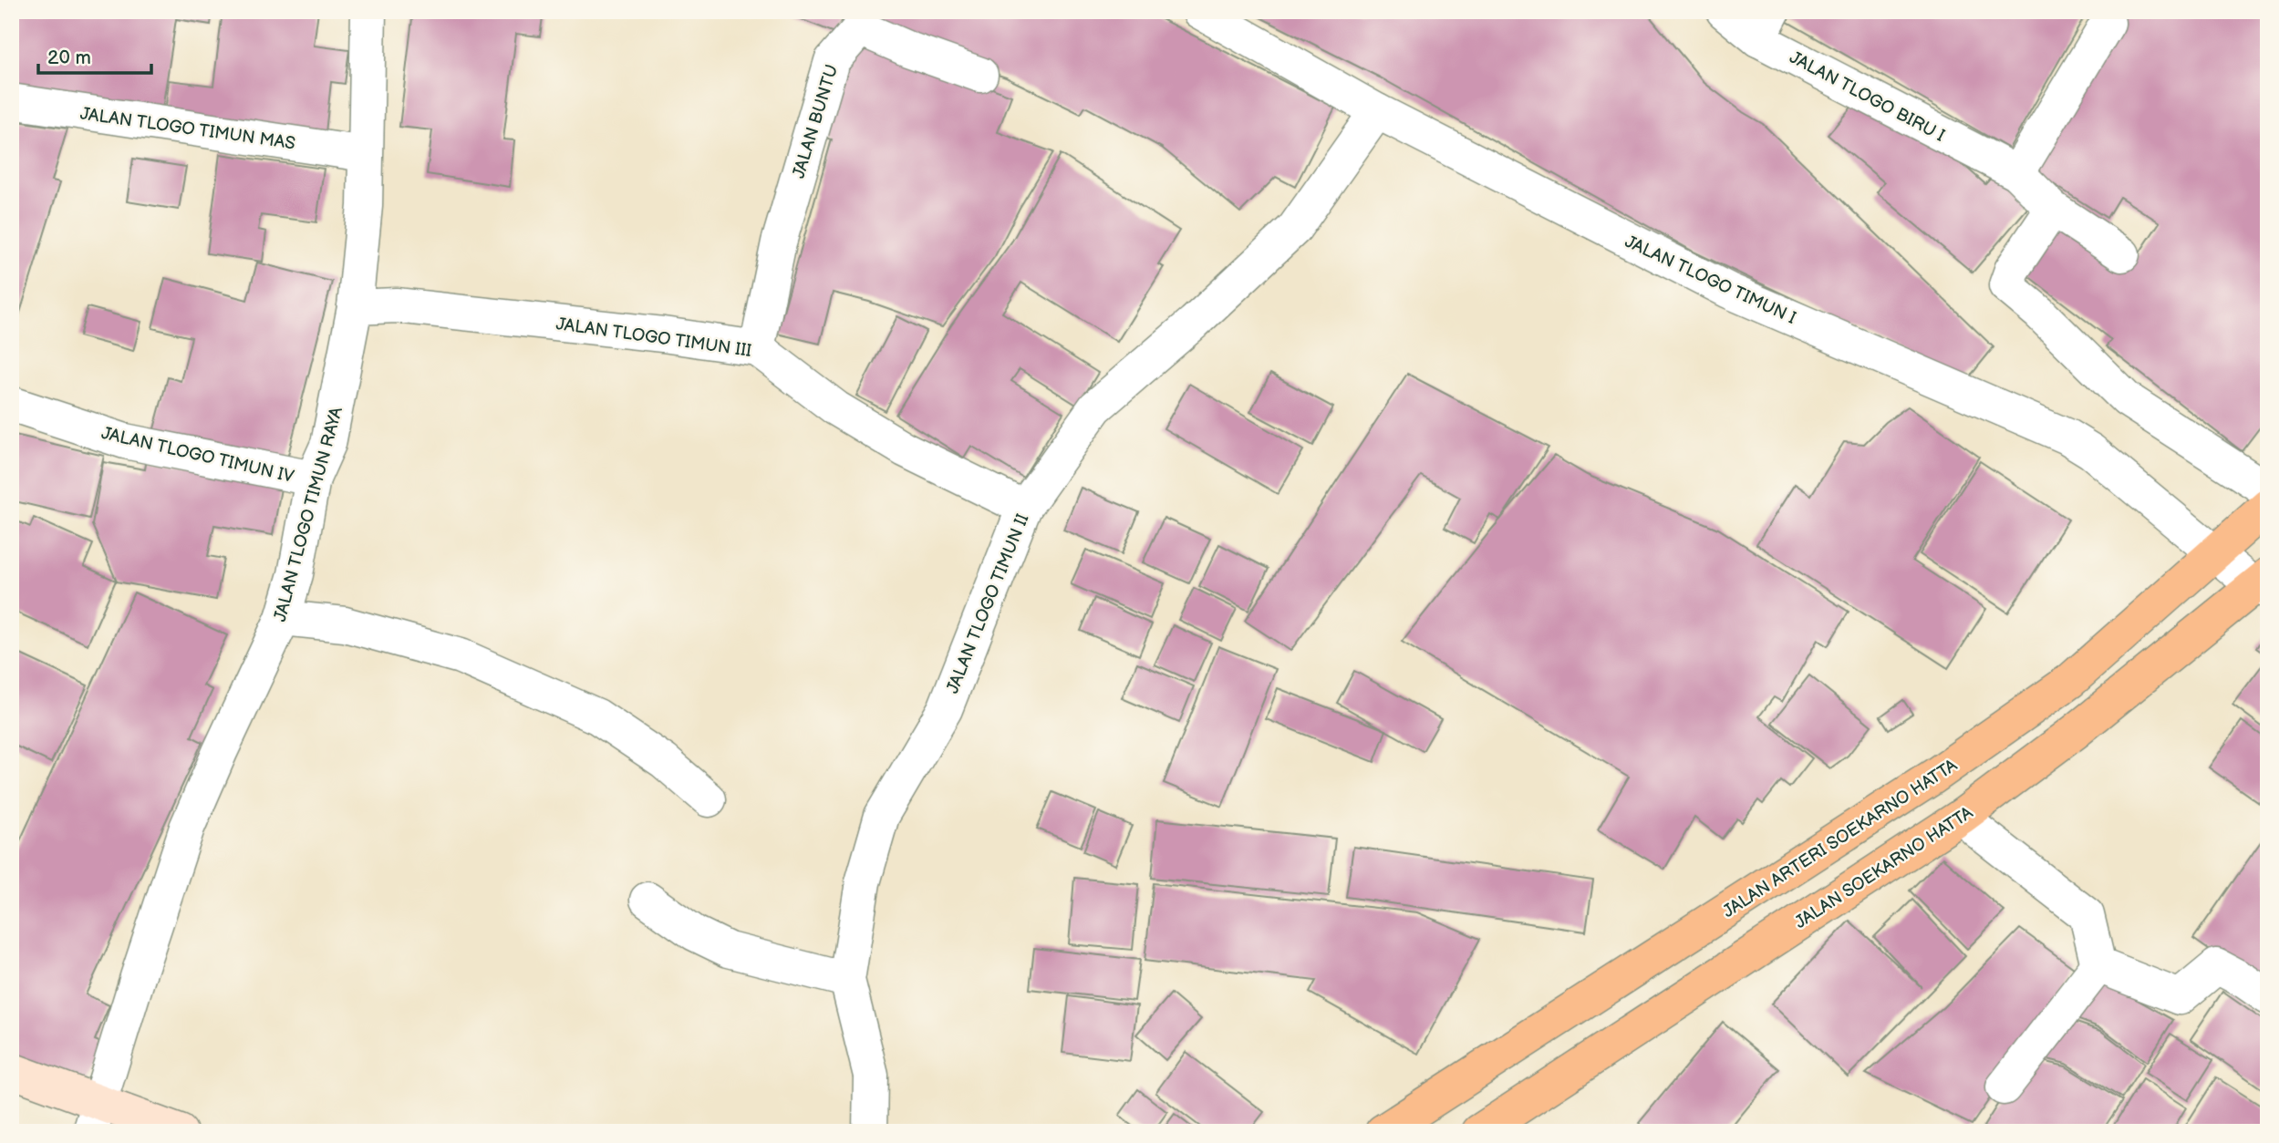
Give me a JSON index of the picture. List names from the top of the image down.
{
  "streets": {
    "main road": ["JALAN ARTERI SOEKARNO HATTA", "JALAN SOEKARNO HATTA"],
    "street": [
      "JALAN TLOGO BIRU I",
      "JALAN BUNTU",
      "JALAN TLOGO TIMUN MAS",
      "JALAN TLOGO TIMUN I",
      "JALAN TLOGO TIMUN III",
      "JALAN TLOGO TIMUN IV",
      "JALAN TLOGO TIMUN RAYA",
      "JALAN TLOGO TIMUN II"
    ]
  },
  "crossings": [
    ["JALAN BUNTU", "JALAN TLOGO TIMUN III"],
    ["JALAN TLOGO TIMUN MAS", "JALAN TLOGO TIMUN RAYA"],
    ["JALAN TLOGO TIMUN I", "JALAN TLOGO TIMUN II"],
    ["JALAN TLOGO TIMUN I", "JALAN ARTERI SOEKARNO HATTA"],
    ["JALAN TLOGO TIMUN I", "JALAN SOEKARNO HATTA"],
    ["JALAN TLOGO TIMUN III", "JALAN TLOGO TIMUN RAYA"],
    ["JALAN TLOGO TIMUN III", "JALAN TLOGO TIMUN II"],
    ["JALAN TLOGO TIMUN IV", "JALAN TLOGO TIMUN RAYA"]
  ],
  "scale_bar": "20 m"
}
